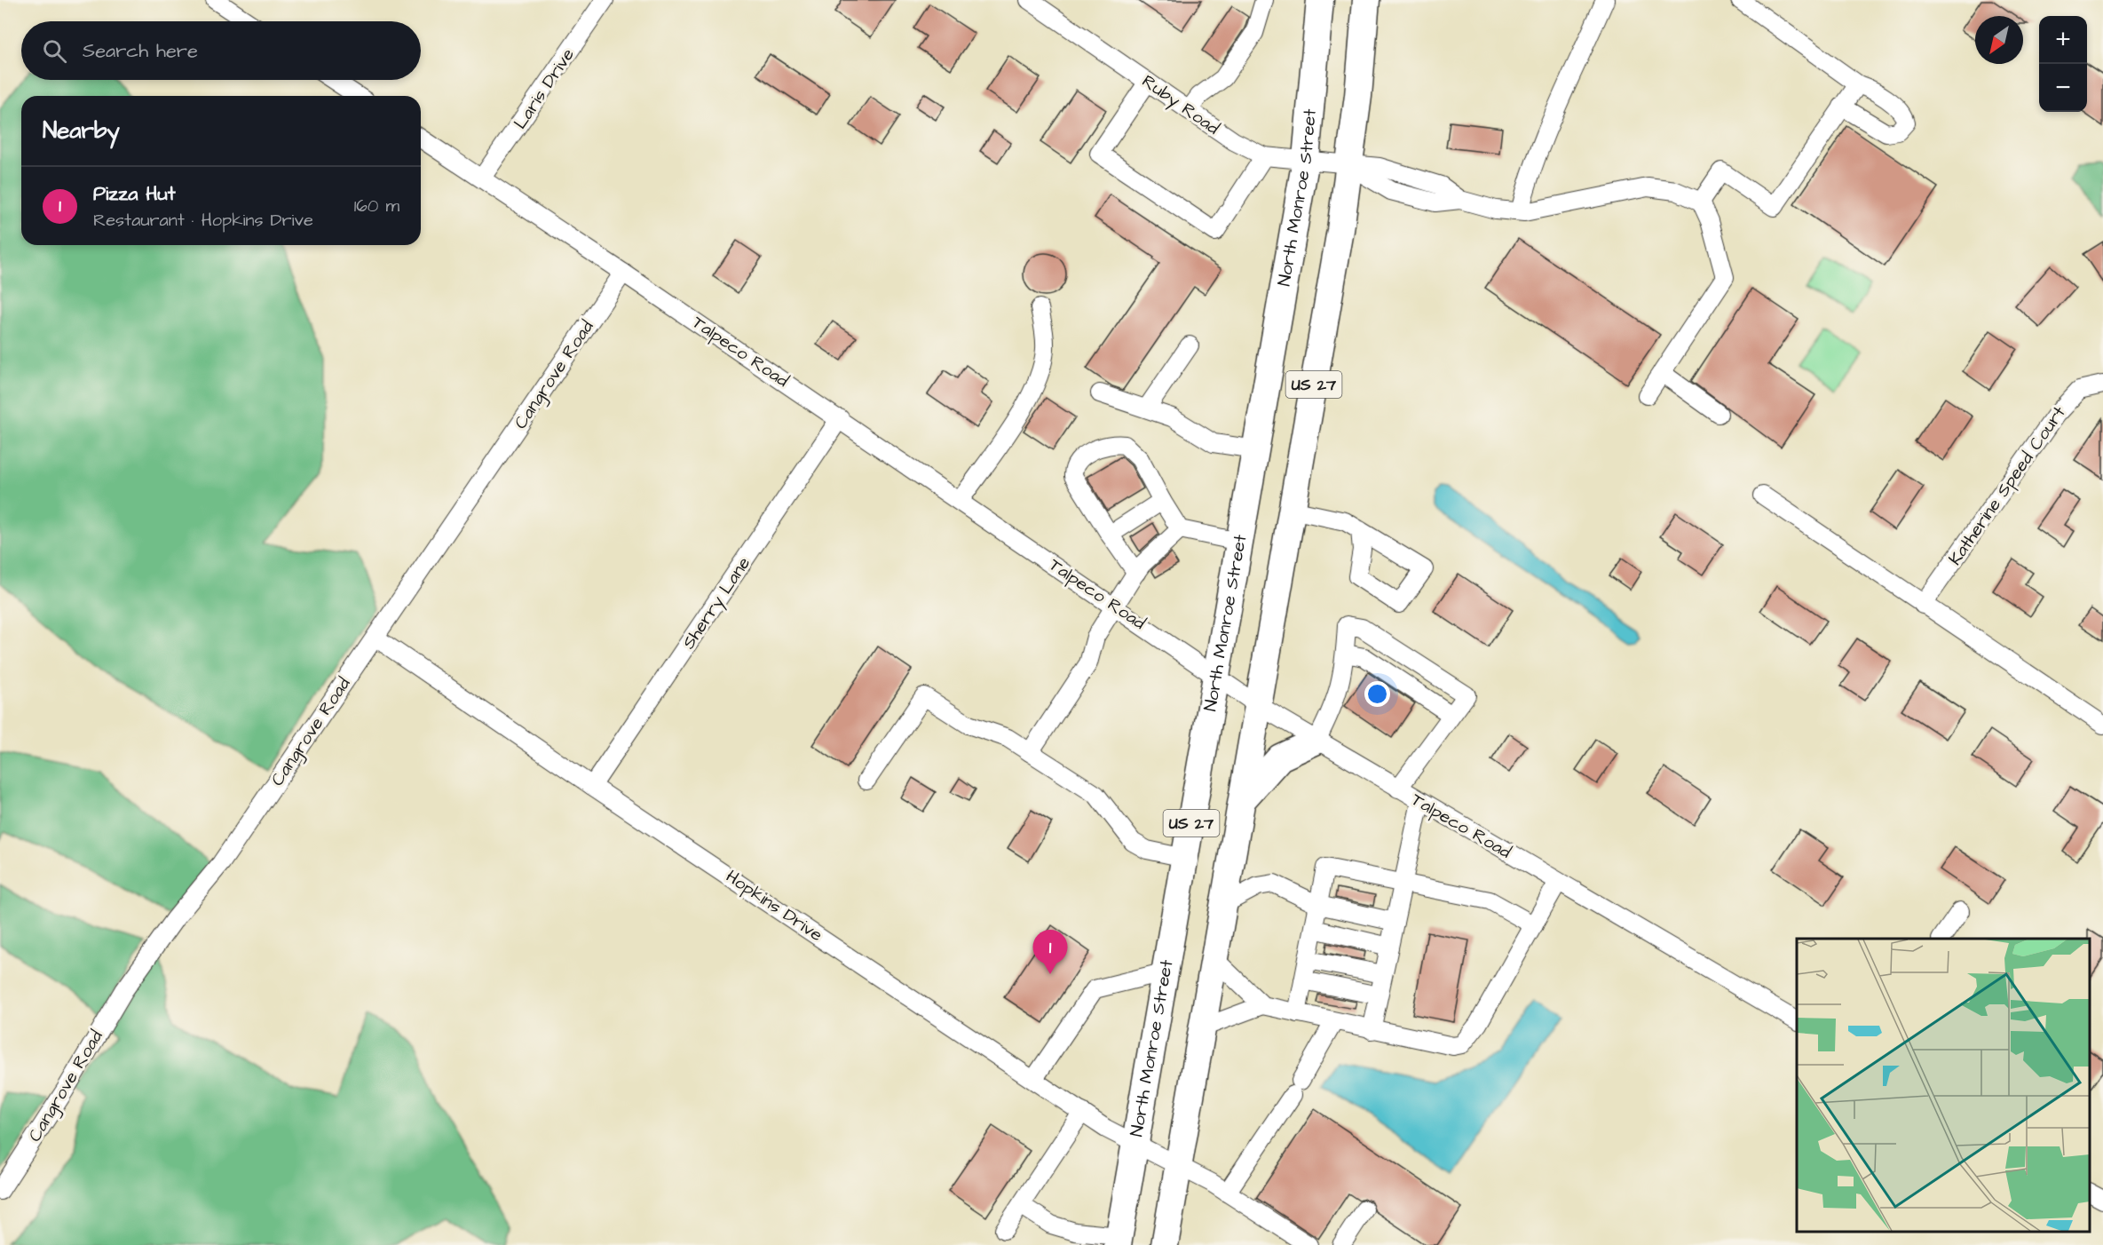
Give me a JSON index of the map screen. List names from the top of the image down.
{
  "streets": {
    "highway": ["North Monroe Street", "US 27"],
    "street": [
      "Laris Drive",
      "Ruby Road",
      "Talpeco Road",
      "Cangrove Road",
      "Katherine Speed Court",
      "Sherry Lane",
      "Hopkins Drive"
    ]
  },
  "crossings": [
    ["Laris Drive", "Talpeco Road"],
    ["Ruby Road", "North Monroe Street"],
    ["Ruby Road", "US 27"],
    ["North Monroe Street", "Talpeco Road"],
    ["North Monroe Street", "Hopkins Drive"],
    ["Talpeco Road", "Cangrove Road"],
    ["Talpeco Road", "US 27"],
    ["Talpeco Road", "Sherry Lane"],
    ["Cangrove Road", "Hopkins Drive"],
    ["US 27", "Hopkins Drive"],
    ["Sherry Lane", "Hopkins Drive"]
  ],
  "north": "bottom left",
  "page": {
    "map_buttons": ["+", "−"],
    "search": "Search here",
    "heading": "Nearby",
    "list": [
      {
        "mark": "1",
        "name": "Pizza Hut",
        "note": "Restaurant · Hopkins Drive",
        "value": "160 m"
      }
    ],
    "pins": "1"
  }
}
